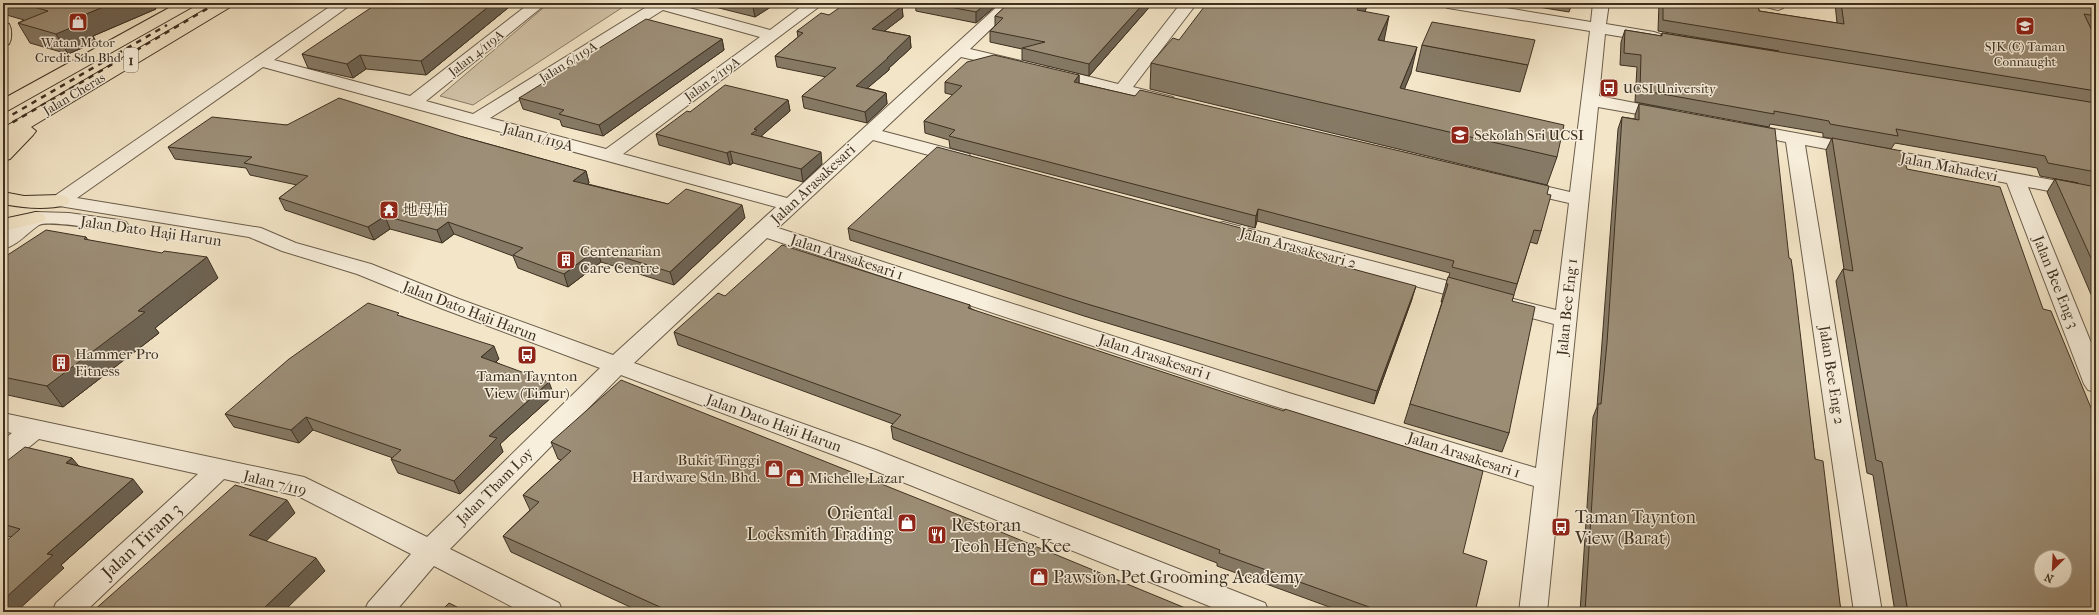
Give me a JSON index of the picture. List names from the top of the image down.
{
  "streets": {
    "highway": ["1", "Jalan Cheras"],
    "street": [
      "Jalan 4/119A",
      "Jalan 6/119A",
      "Jalan 2/119A",
      "Jalan 1/119A",
      "Jalan Mahadevi",
      "Jalan Arasakesari",
      "Jalan Dato Haji Harun",
      "Jalan Arasakesari 2",
      "Jalan Arasakesari 1",
      "Jalan Bee Eng 3",
      "Jalan Bee Eng 1",
      "Jalan Bee Eng 2",
      "Jalan 7/119",
      "Jalan Tham Loy",
      "Jalan Tiram 3"
    ]
  },
  "crossings": [
    ["Jalan 4/119A", "Jalan 1/119A"],
    ["Jalan 6/119A", "Jalan 1/119A"],
    ["Jalan 2/119A", "Jalan 1/119A"],
    ["Jalan 1/119A", "Jalan Arasakesari"],
    ["Jalan Mahadevi", "Jalan Bee Eng 3"],
    ["Jalan Mahadevi", "Jalan Bee Eng 2"],
    ["Jalan Arasakesari", "Jalan Dato Haji Harun"],
    ["Jalan Arasakesari", "Jalan Arasakesari 1"],
    ["Jalan Arasakesari", "Jalan Tham Loy"],
    ["Jalan Dato Haji Harun", "Jalan Tham Loy"],
    ["Jalan Arasakesari 2", "Jalan Bee Eng 1"],
    ["Jalan Arasakesari 1", "Jalan Bee Eng 1"],
    ["Jalan 7/119", "Jalan Tham Loy"],
    ["Jalan 7/119", "Jalan Tiram 3"]
  ],
  "places": {
    "shop": [
      "Watan Motor Credit Sdn Bhd",
      "Bukit Tinggi Hardware Sdn. Bhd.",
      "Michelle Lazar",
      "Oriental Locksmith Trading",
      "Pawsion Pet Grooming Academy"
    ],
    "school or university": ["SJK (C) Taman Connaught", "Sekolah Sri UCSI"],
    "bus stop": ["UCSI University", "Taman Taynton View (Timur)", "Taman Taynton View (Barat)"],
    "temple": ["地母庙"],
    "building": ["Centenarian Care Centre", "Hammer Pro Fitness"],
    "restaurant": ["Restoran Teoh Heng Kee"]
  },
  "north": "bottom left"
}
